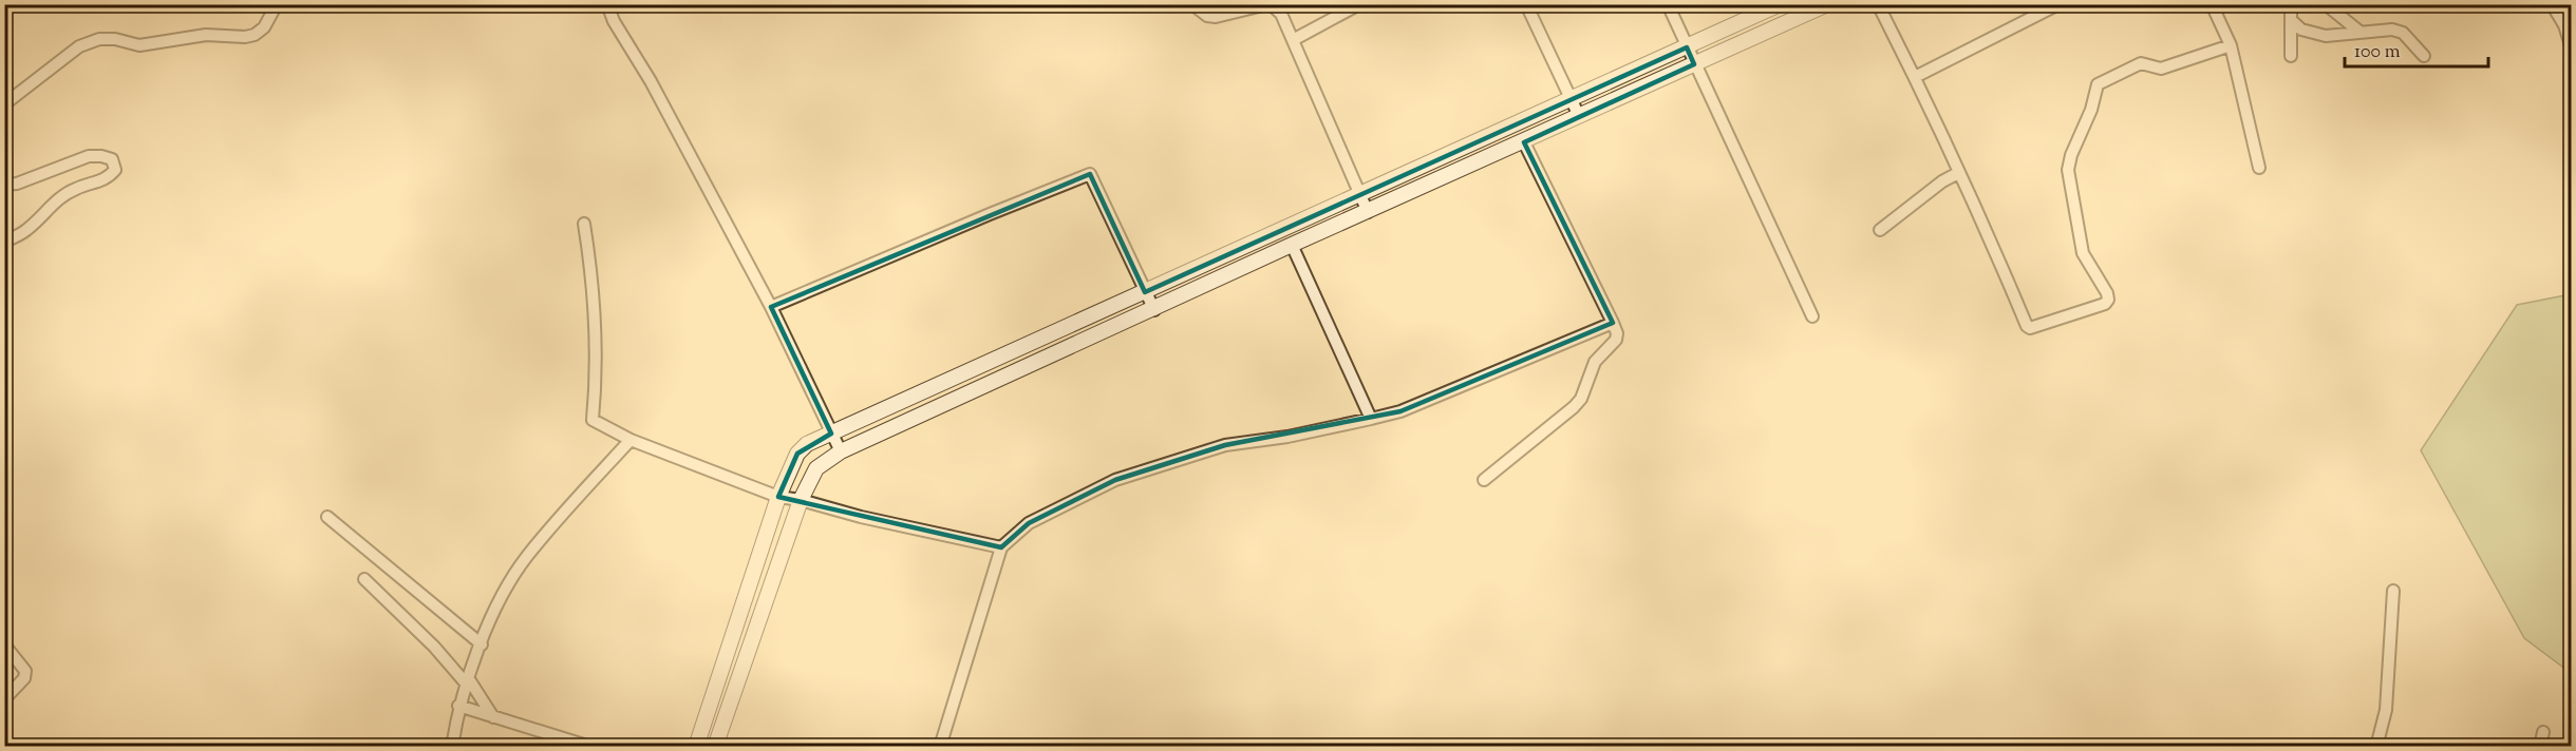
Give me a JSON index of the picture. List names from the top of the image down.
{
  "scale_bar": "100 m"
}
